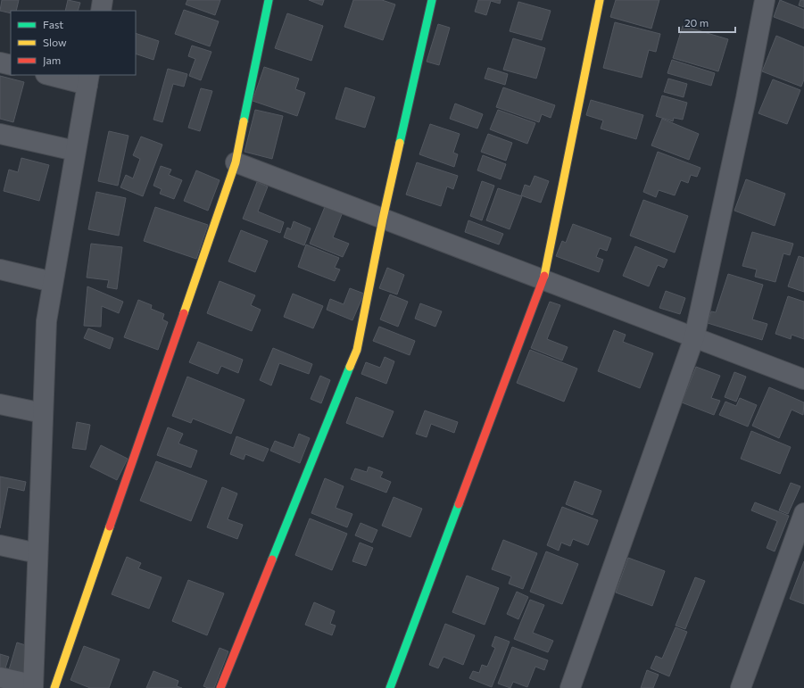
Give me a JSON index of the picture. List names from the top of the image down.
{
  "legend": ["Fast", "Slow", "Jam"],
  "scale_bar": "20 m"
}
